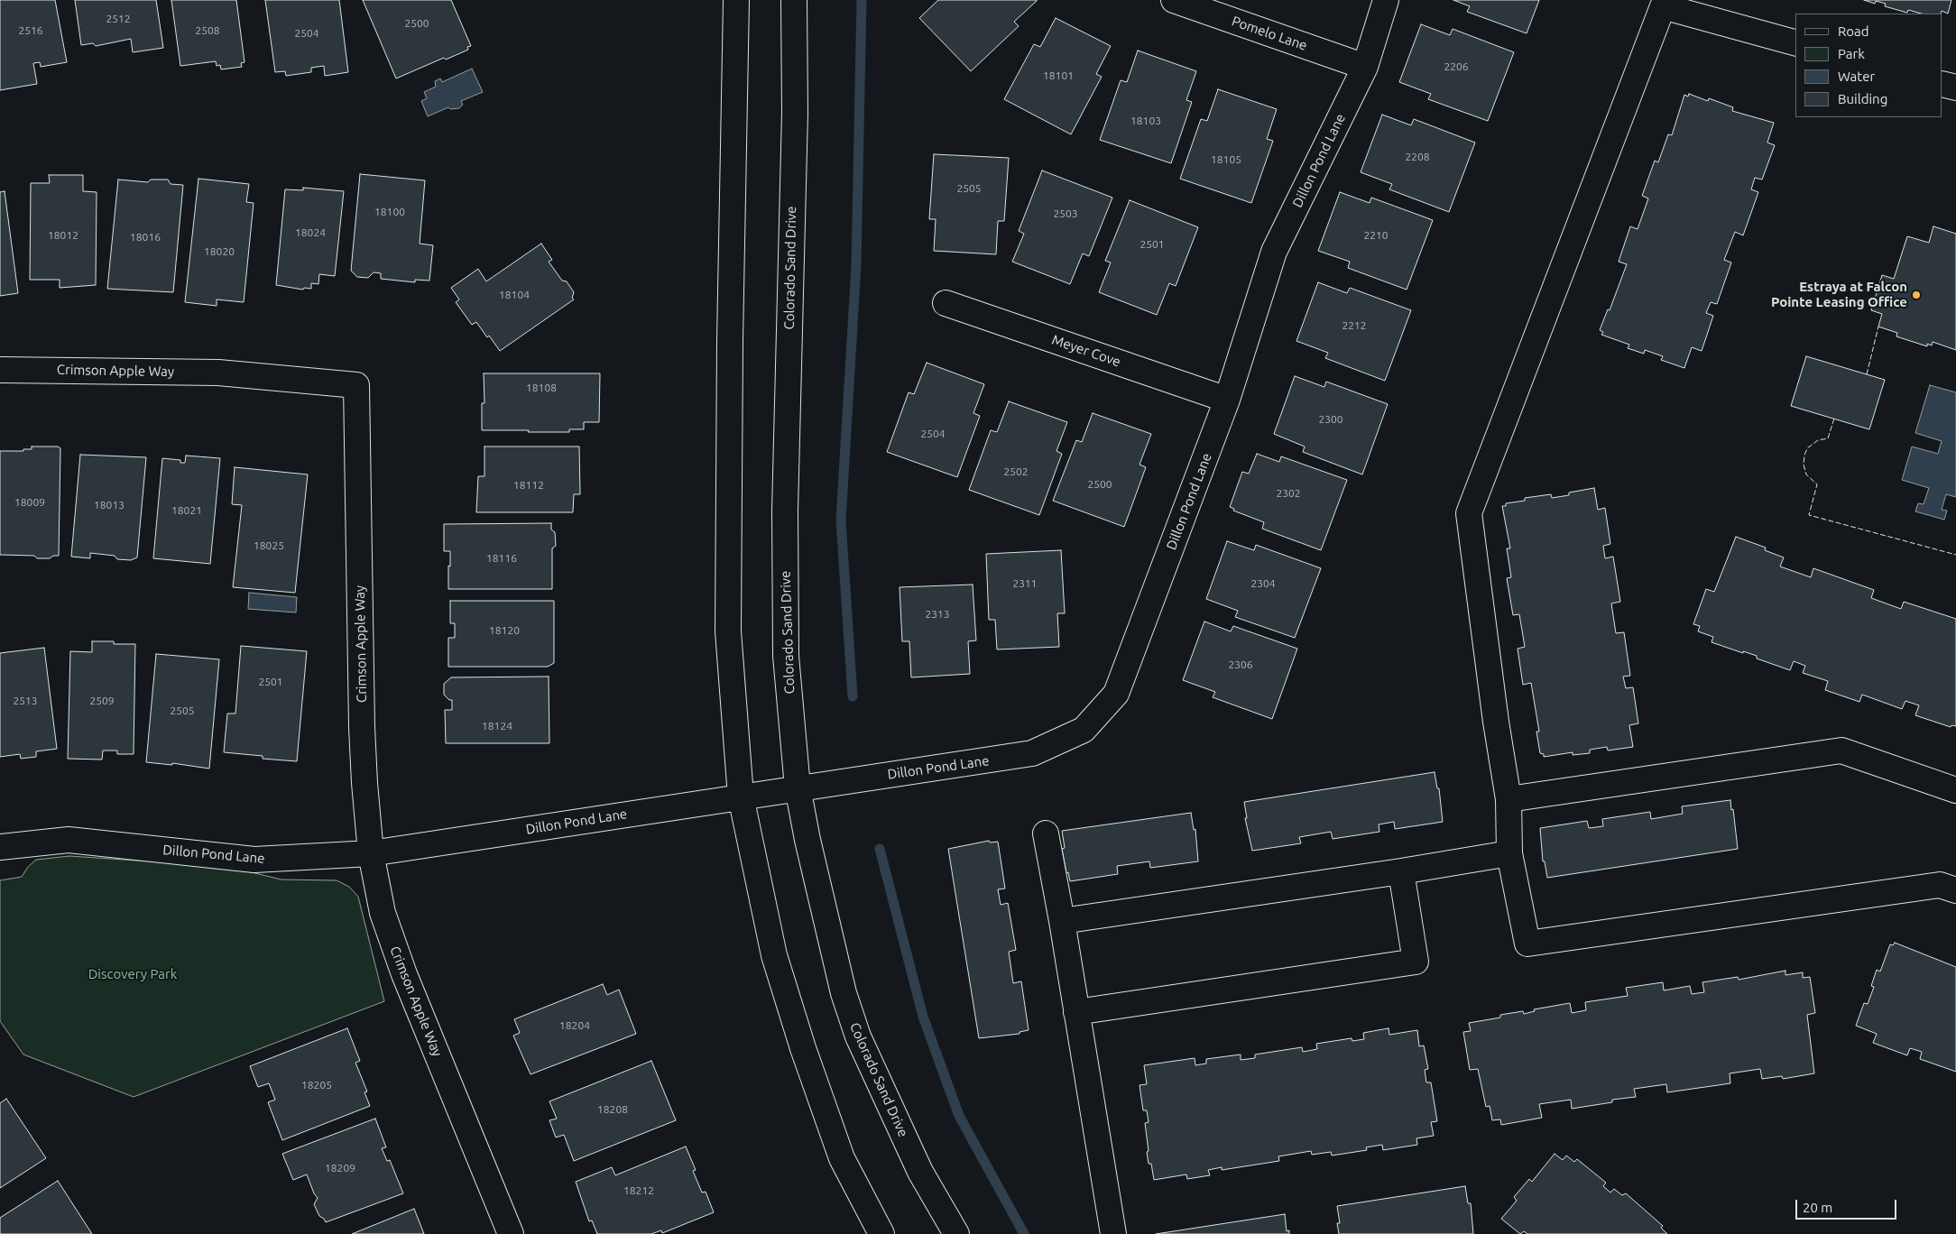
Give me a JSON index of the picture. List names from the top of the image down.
{
  "streets": {
    "street": [
      "Pomelo Lane",
      "Dillon Pond Lane",
      "Colorado Sand Drive",
      "Meyer Cove",
      "Crimson Apple Way"
    ]
  },
  "crossings": [
    ["Pomelo Lane", "Dillon Pond Lane"],
    ["Dillon Pond Lane", "Colorado Sand Drive"],
    ["Dillon Pond Lane", "Meyer Cove"],
    ["Dillon Pond Lane", "Crimson Apple Way"]
  ],
  "parks": ["Discovery Park"],
  "places": ["Estraya at Falcon Pointe Leasing Office"],
  "house_numbers": [
    "2512",
    "2500",
    "2516",
    "2508",
    "2504",
    "2206",
    "18101",
    "18103",
    "2208",
    "18105",
    "2505",
    "18100",
    "2503",
    "18024",
    "18012",
    "2210",
    "18016",
    "2501",
    "18020",
    "18104",
    "2212",
    "18108",
    "2300",
    "2504",
    "2502",
    "2500",
    "18112",
    "2302",
    "18009",
    "18013",
    "18021",
    "18025",
    "18116",
    "2311",
    "2304",
    "2313",
    "18120",
    "2306",
    "2501",
    "2513",
    "2509",
    "2505",
    "18124",
    "18204",
    "18205",
    "18208",
    "18209",
    "18212"
  ],
  "legend": [
    "Road",
    "Park",
    "Water",
    "Building"
  ],
  "scale_bar": "20 m"
}
